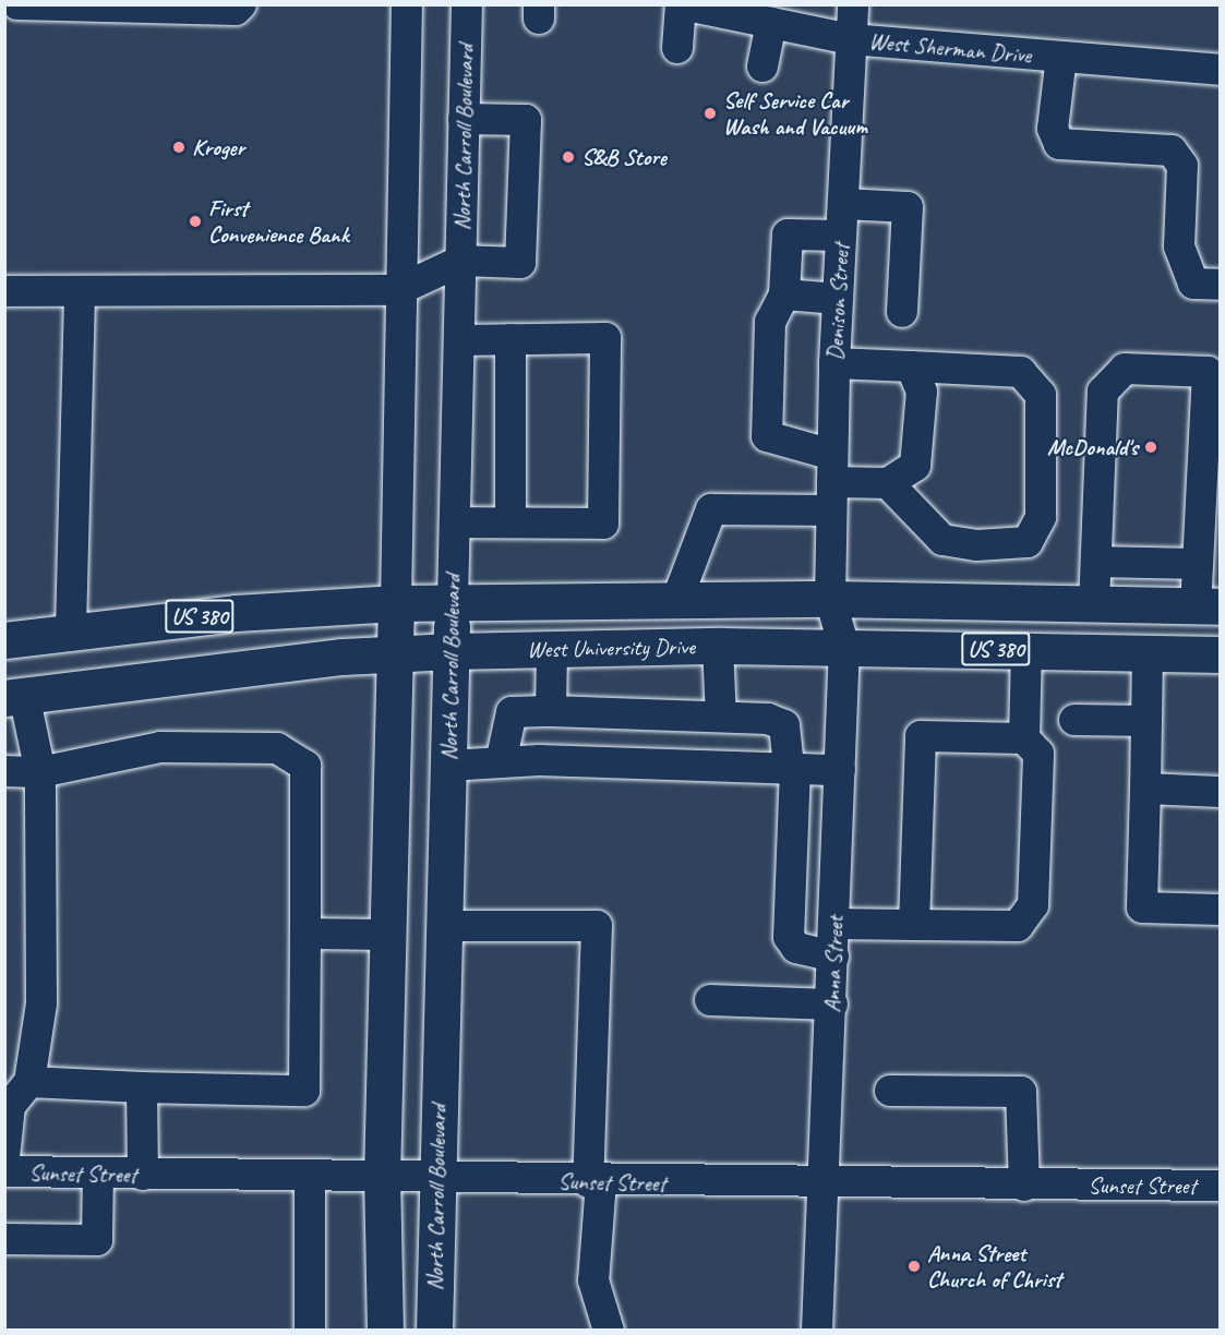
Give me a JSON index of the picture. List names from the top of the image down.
{
  "streets": {
    "main road": ["North Carroll Boulevard", "US 380", "West University Drive"],
    "street": [
      "West Sherman Drive",
      "Denison Street",
      "Anna Street",
      "Sunset Street"
    ]
  },
  "crossings": [
    ["West Sherman Drive", "Denison Street"],
    ["North Carroll Boulevard", "West University Drive"],
    ["North Carroll Boulevard", "Sunset Street"],
    ["Denison Street", "West University Drive"],
    ["Denison Street", "Anna Street"],
    ["West University Drive", "Anna Street"],
    ["Anna Street", "Sunset Street"]
  ],
  "places": [
    "Self Service Car Wash and Vacuum",
    "Kroger",
    "S&B Store",
    "First Convenience Bank",
    "McDonald's",
    "Anna Street Church of Christ"
  ]
}
